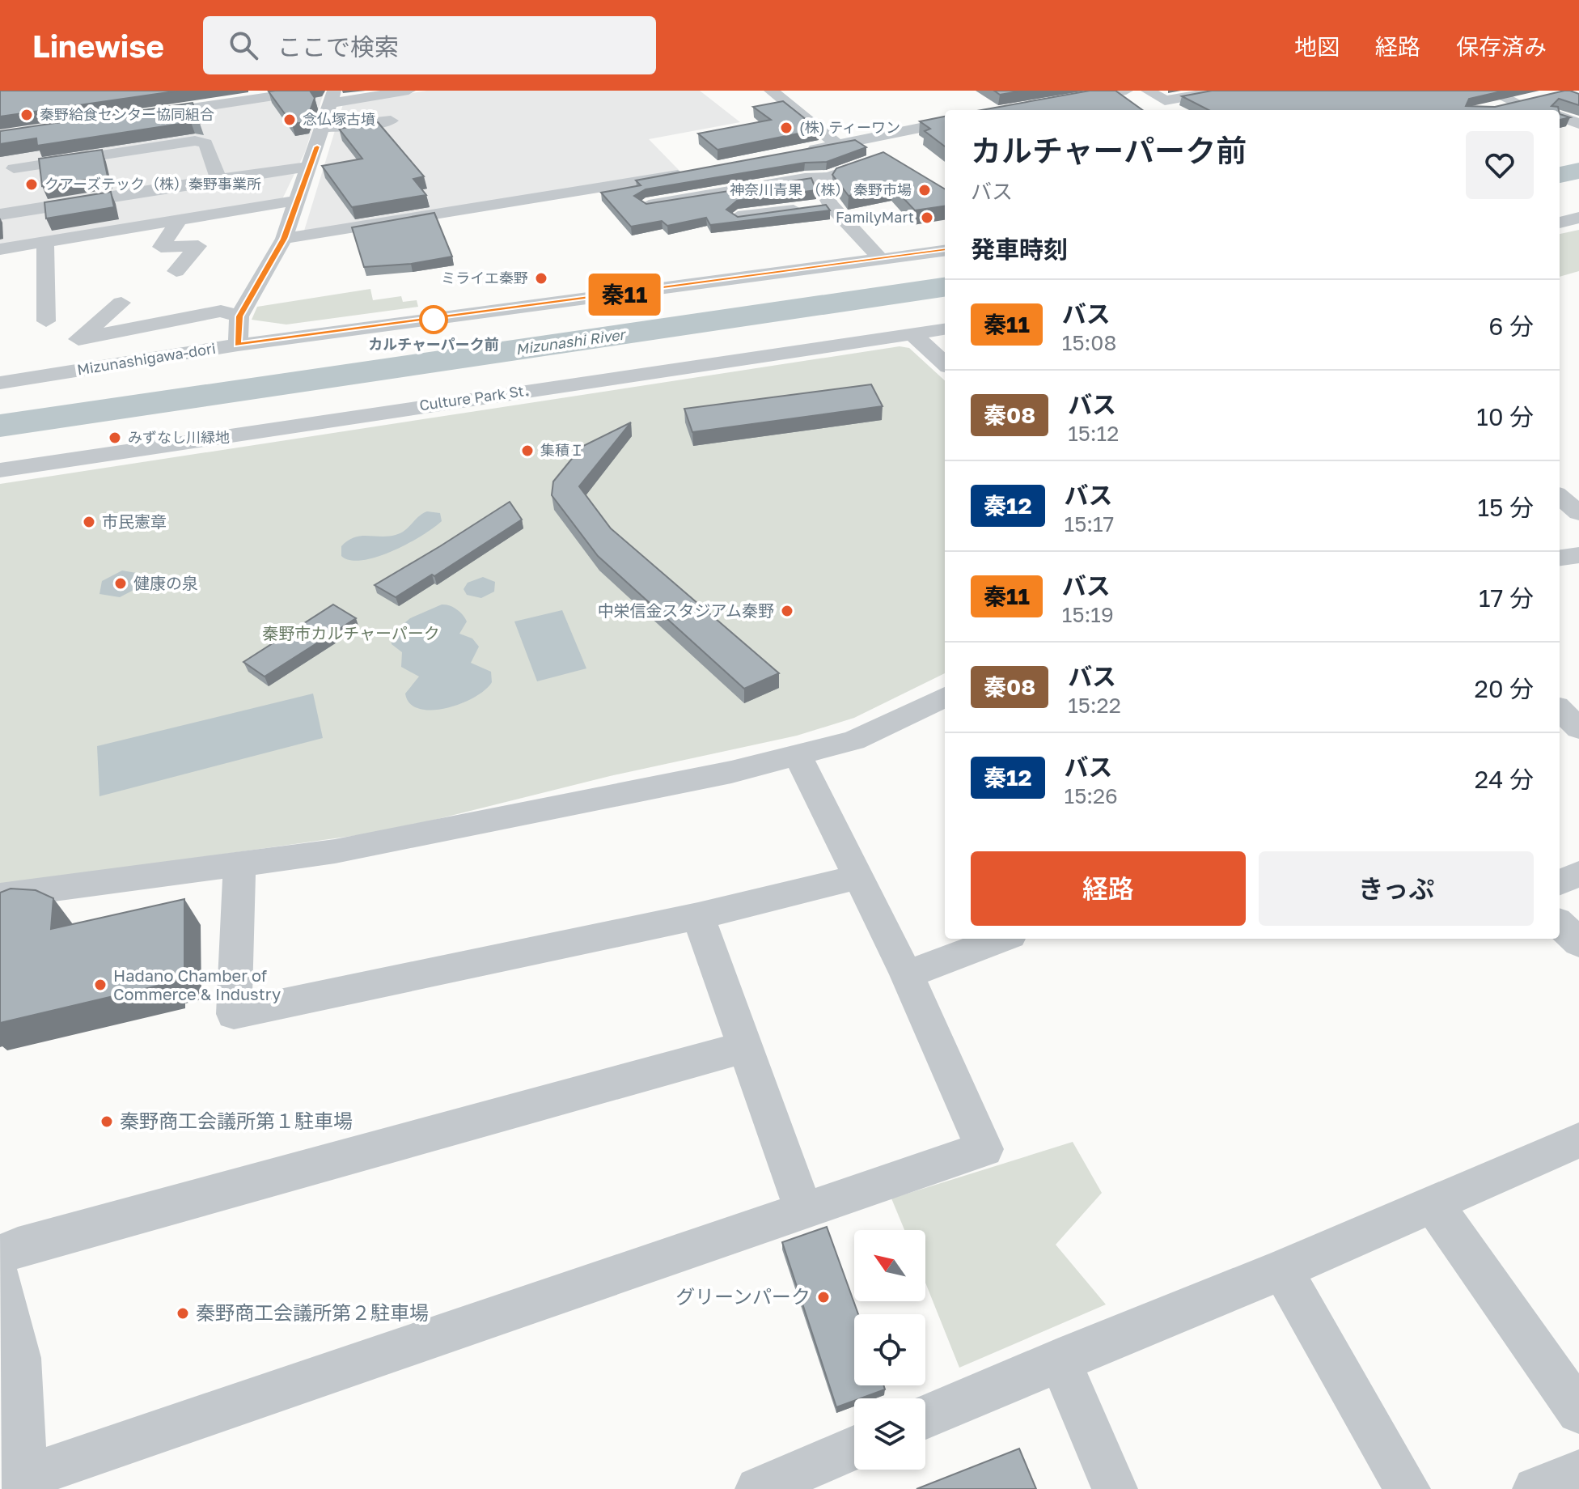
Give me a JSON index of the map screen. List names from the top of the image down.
{
  "streets": {
    "street": ["Mizunashigawa-dori", "Culture Park St."]
  },
  "water": ["Mizunashi River"],
  "parks": ["秦野市カルチャーパーク"],
  "places": [
    "秦野給食センター協同組合",
    "念仏塚古墳",
    "(株) ティーワン",
    "クアーズテック（株）秦野事業所",
    "神奈川青果 （株） 秦野市場",
    "FamilyMart",
    "ミライエ秦野",
    "カルチャーパーク前",
    "みずなし川緑地",
    "集積Ｉ",
    "市民憲章",
    "健康の泉",
    "中栄信金スタジアム秦野",
    "Hadano Chamber of Commerce & Industry",
    "秦野商工会議所第１駐車場",
    "グリーンパーク",
    "秦野商工会議所第２駐車場"
  ],
  "lines": ["bus line 秦11"],
  "north": "top left",
  "page": {
    "header": "Linewise",
    "search": "ここで検索",
    "nav": ["地図", "経路", "保存済み"],
    "on_map": "秦11",
    "heading": [
      ["カルチャーパーク前", "バス"],
      "発車時刻"
    ],
    "list": [
      {
        "mark": "秦11",
        "name": "バス",
        "note": "15:08",
        "value": "6 分"
      },
      {
        "mark": "秦08",
        "name": "バス",
        "note": "15:12",
        "value": "10 分"
      },
      {
        "mark": "秦12",
        "name": "バス",
        "note": "15:17",
        "value": "15 分"
      },
      {
        "mark": "秦11",
        "name": "バス",
        "note": "15:19",
        "value": "17 分"
      },
      {
        "mark": "秦08",
        "name": "バス",
        "note": "15:22",
        "value": "20 分"
      },
      {
        "mark": "秦12",
        "name": "バス",
        "note": "15:26",
        "value": "24 分"
      }
    ],
    "buttons": ["経路", "きっぷ"]
  }
}
